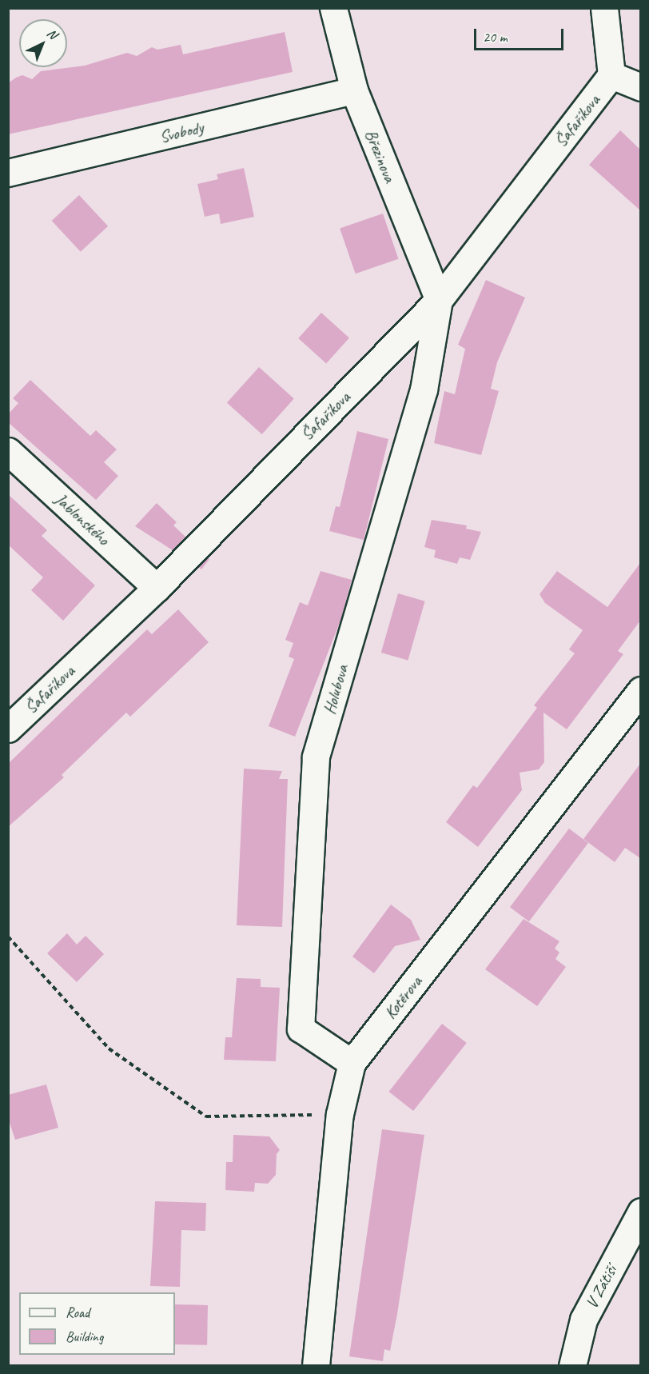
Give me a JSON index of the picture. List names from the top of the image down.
{
  "streets": {
    "street": [
      "Šafaříkova",
      "Svobody",
      "Březinova",
      "Jablonského",
      "Holubova",
      "Kotěrova",
      "V Zátiší"
    ]
  },
  "crossings": [
    ["Šafaříkova", "Březinova"],
    ["Šafaříkova", "Jablonského"],
    ["Šafaříkova", "Holubova"],
    ["Svobody", "Březinova"],
    ["Březinova", "Holubova"],
    ["Holubova", "Kotěrova"]
  ],
  "legend": ["Road", "Building"],
  "scale_bar": "20 m",
  "north": "top right"
}
